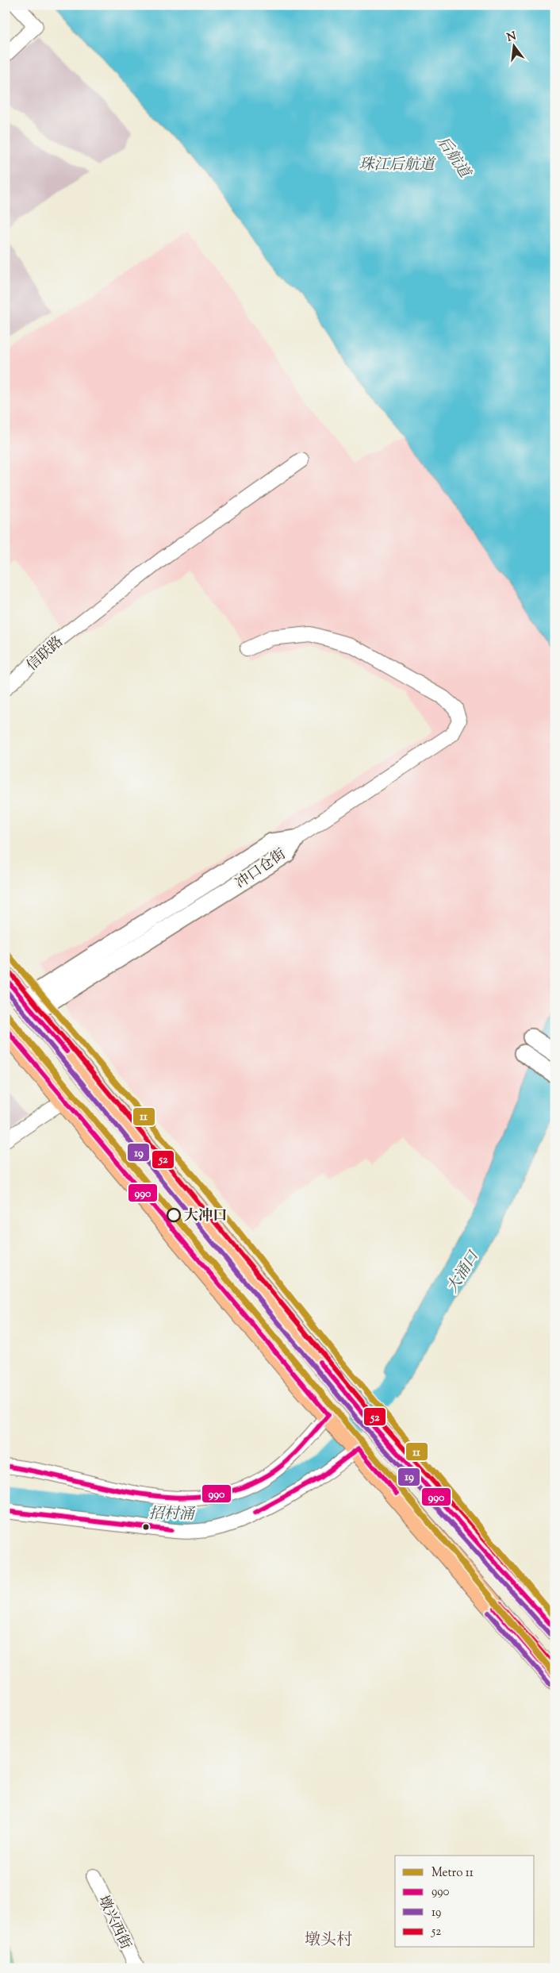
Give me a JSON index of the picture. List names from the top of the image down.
{
  "streets": {
    "street": ["信联路", "冲口仓街", "墩兴西街"]
  },
  "districts": ["墩头村"],
  "water": [
    "后航道",
    "珠江后航道",
    "大涌口",
    "招村涌"
  ],
  "places": ["大冲口"],
  "lines": [
    "metro line 11",
    "transit line 52",
    "transit line 990",
    "transit line 19"
  ],
  "legend": [
    "Metro 11",
    "990",
    "19",
    "52"
  ],
  "north": "top"
}
